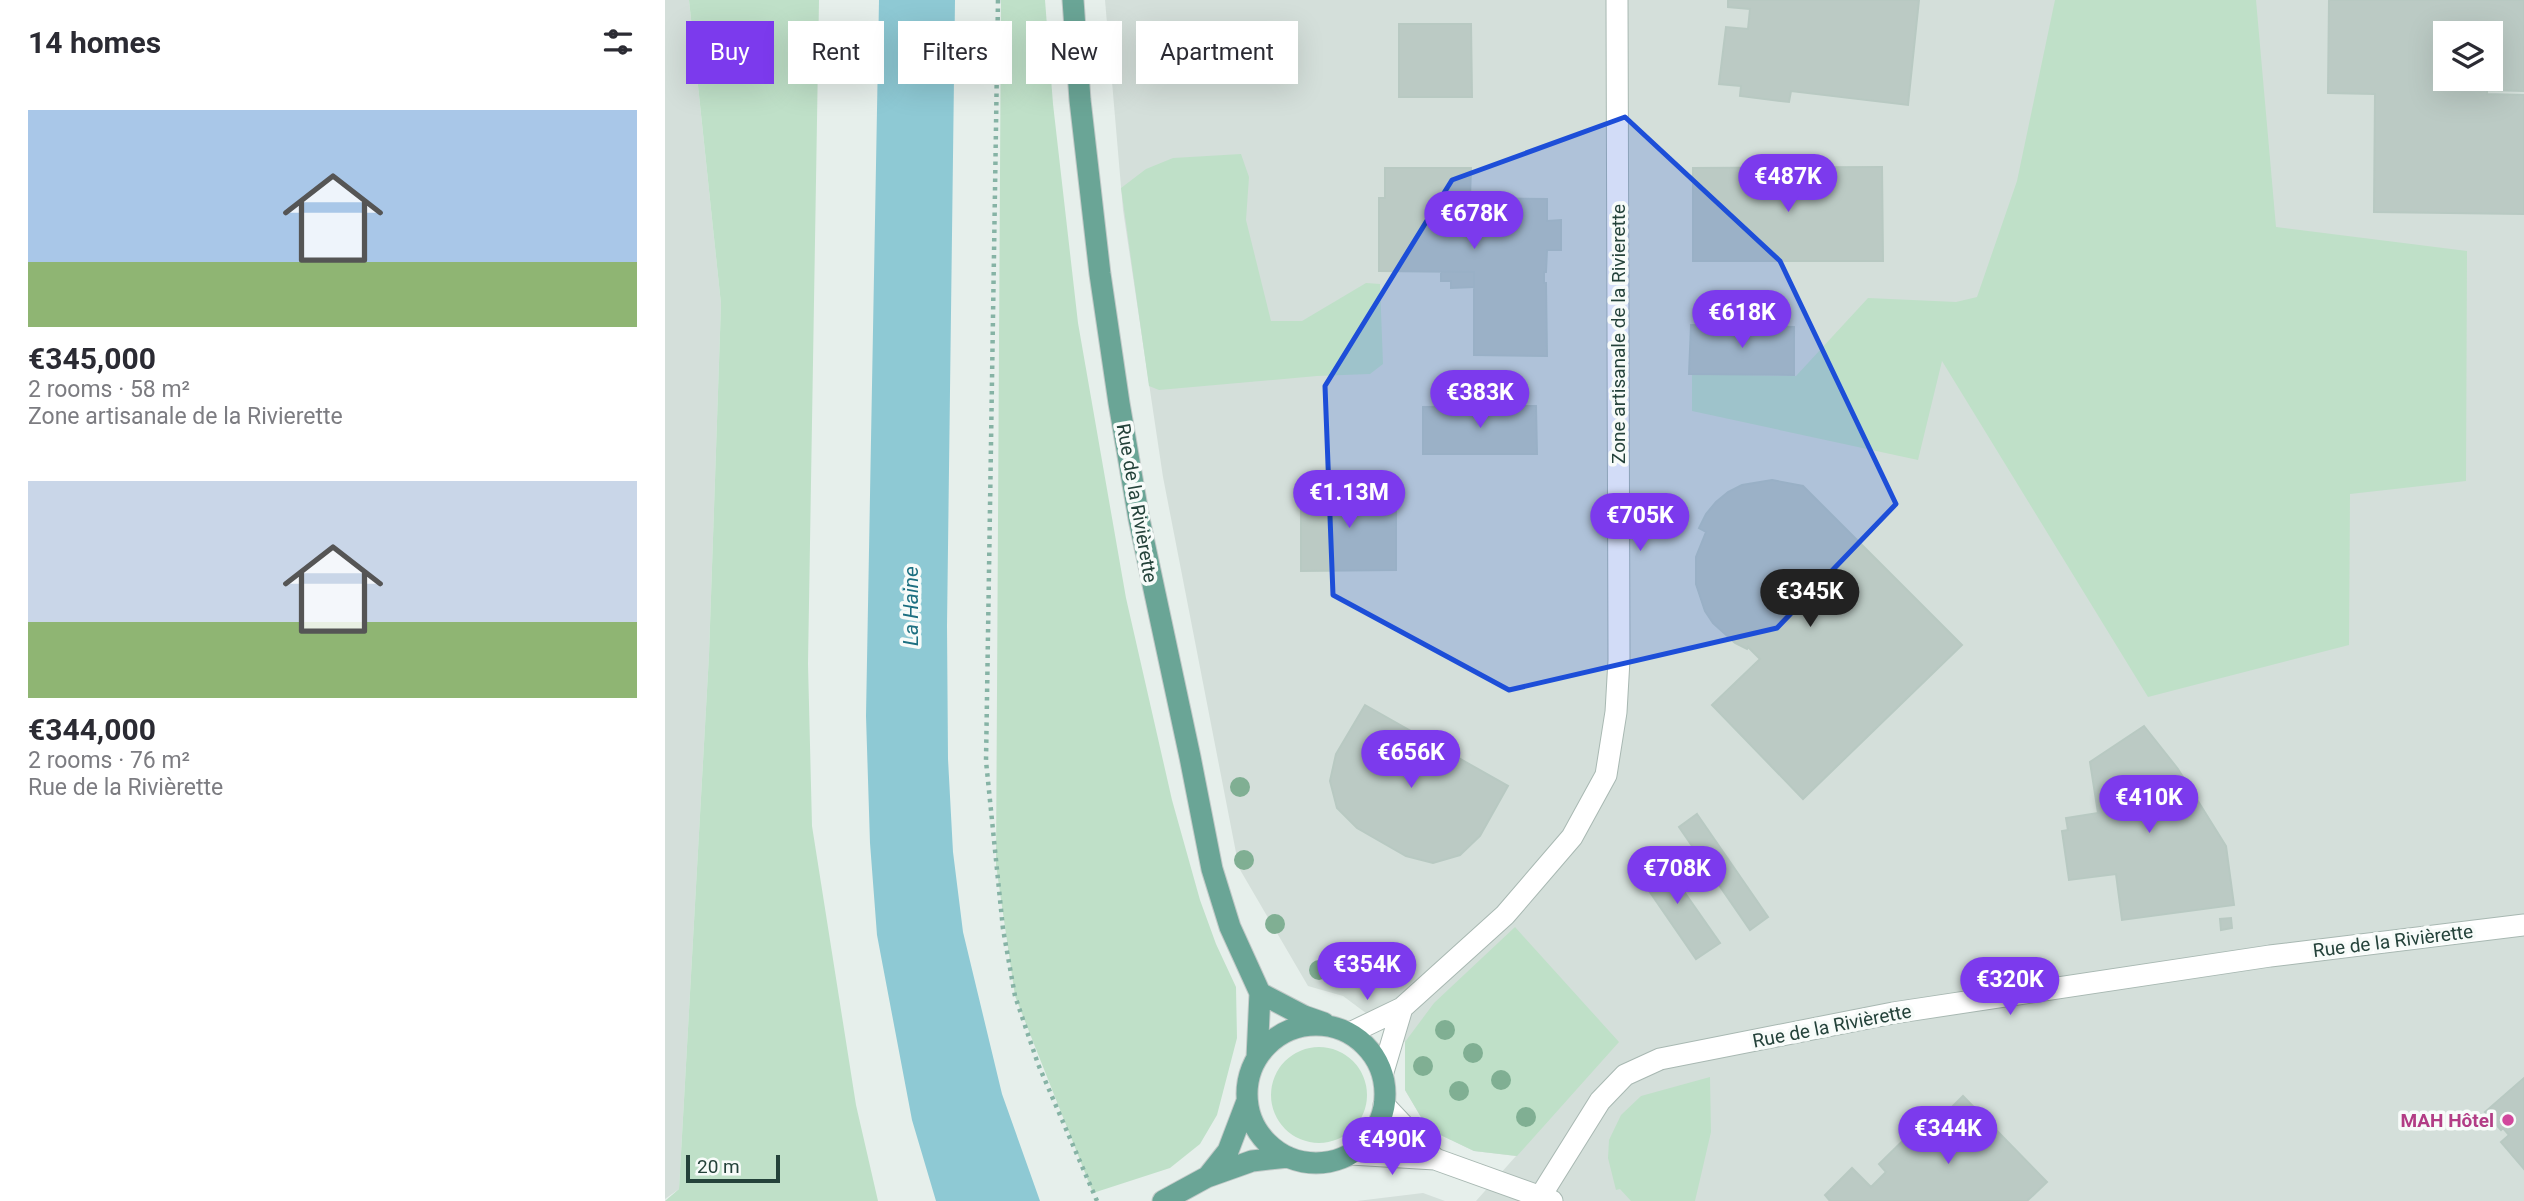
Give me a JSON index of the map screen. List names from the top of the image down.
{
  "streets": {
    "main road": ["Rue de la Rivièrette"],
    "street": ["Zone artisanale de la Rivierette"]
  },
  "crossings": [
    ["Zone artisanale de la Rivierette", "Rue de la Rivièrette"]
  ],
  "water": ["La Haine"],
  "places": ["MAH Hôtel"],
  "scale_bar": "20 m",
  "page": {
    "heading": "14 homes",
    "chip": [
      "Buy",
      "Rent",
      "Filters",
      "New",
      "Apartment"
    ],
    "list": [
      {
        "name": "€345,000",
        "note": "2 rooms · 58 m² · Zone artisanale de la Rivierette"
      },
      {
        "name": "€344,000",
        "note": "2 rooms · 76 m² · Rue de la Rivièrette"
      }
    ],
    "price": [
      "€487K",
      "€678K",
      "€618K",
      "€383K",
      "€1.13M",
      "€705K",
      "€345K",
      "€656K",
      "€410K",
      "€708K",
      "€354K",
      "€320K",
      "€344K",
      "€490K"
    ],
    "scale": "20 m"
  }
}
